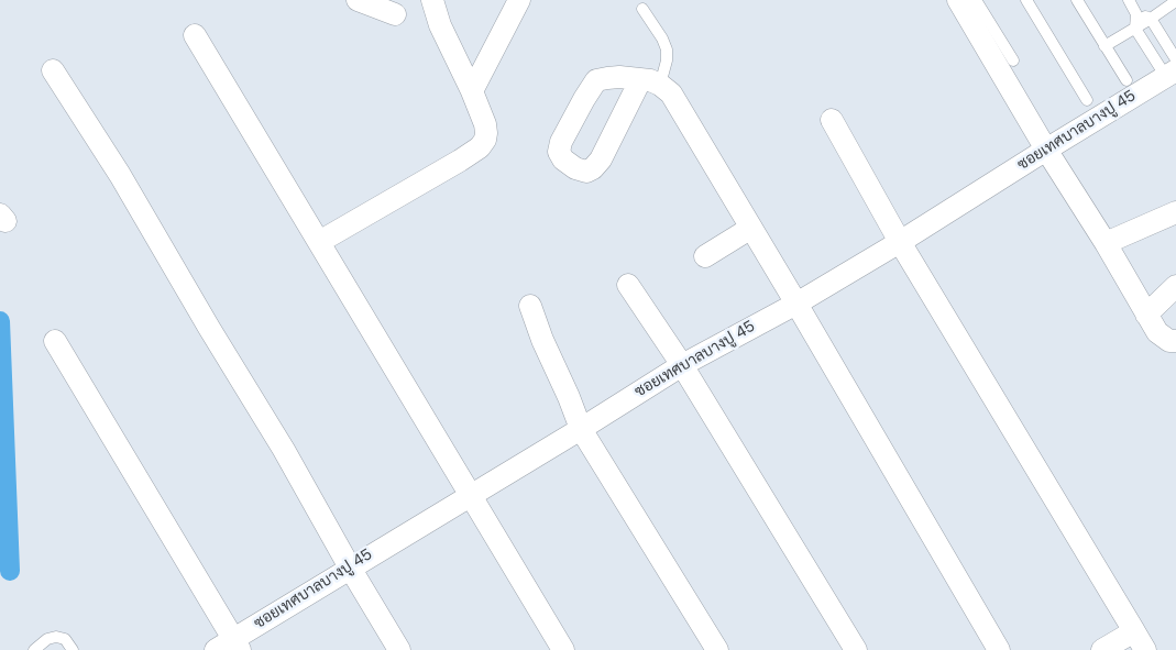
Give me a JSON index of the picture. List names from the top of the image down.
{
  "streets": {
    "street": ["ซอยเทศบาลบางปู 45"]
  }
}
